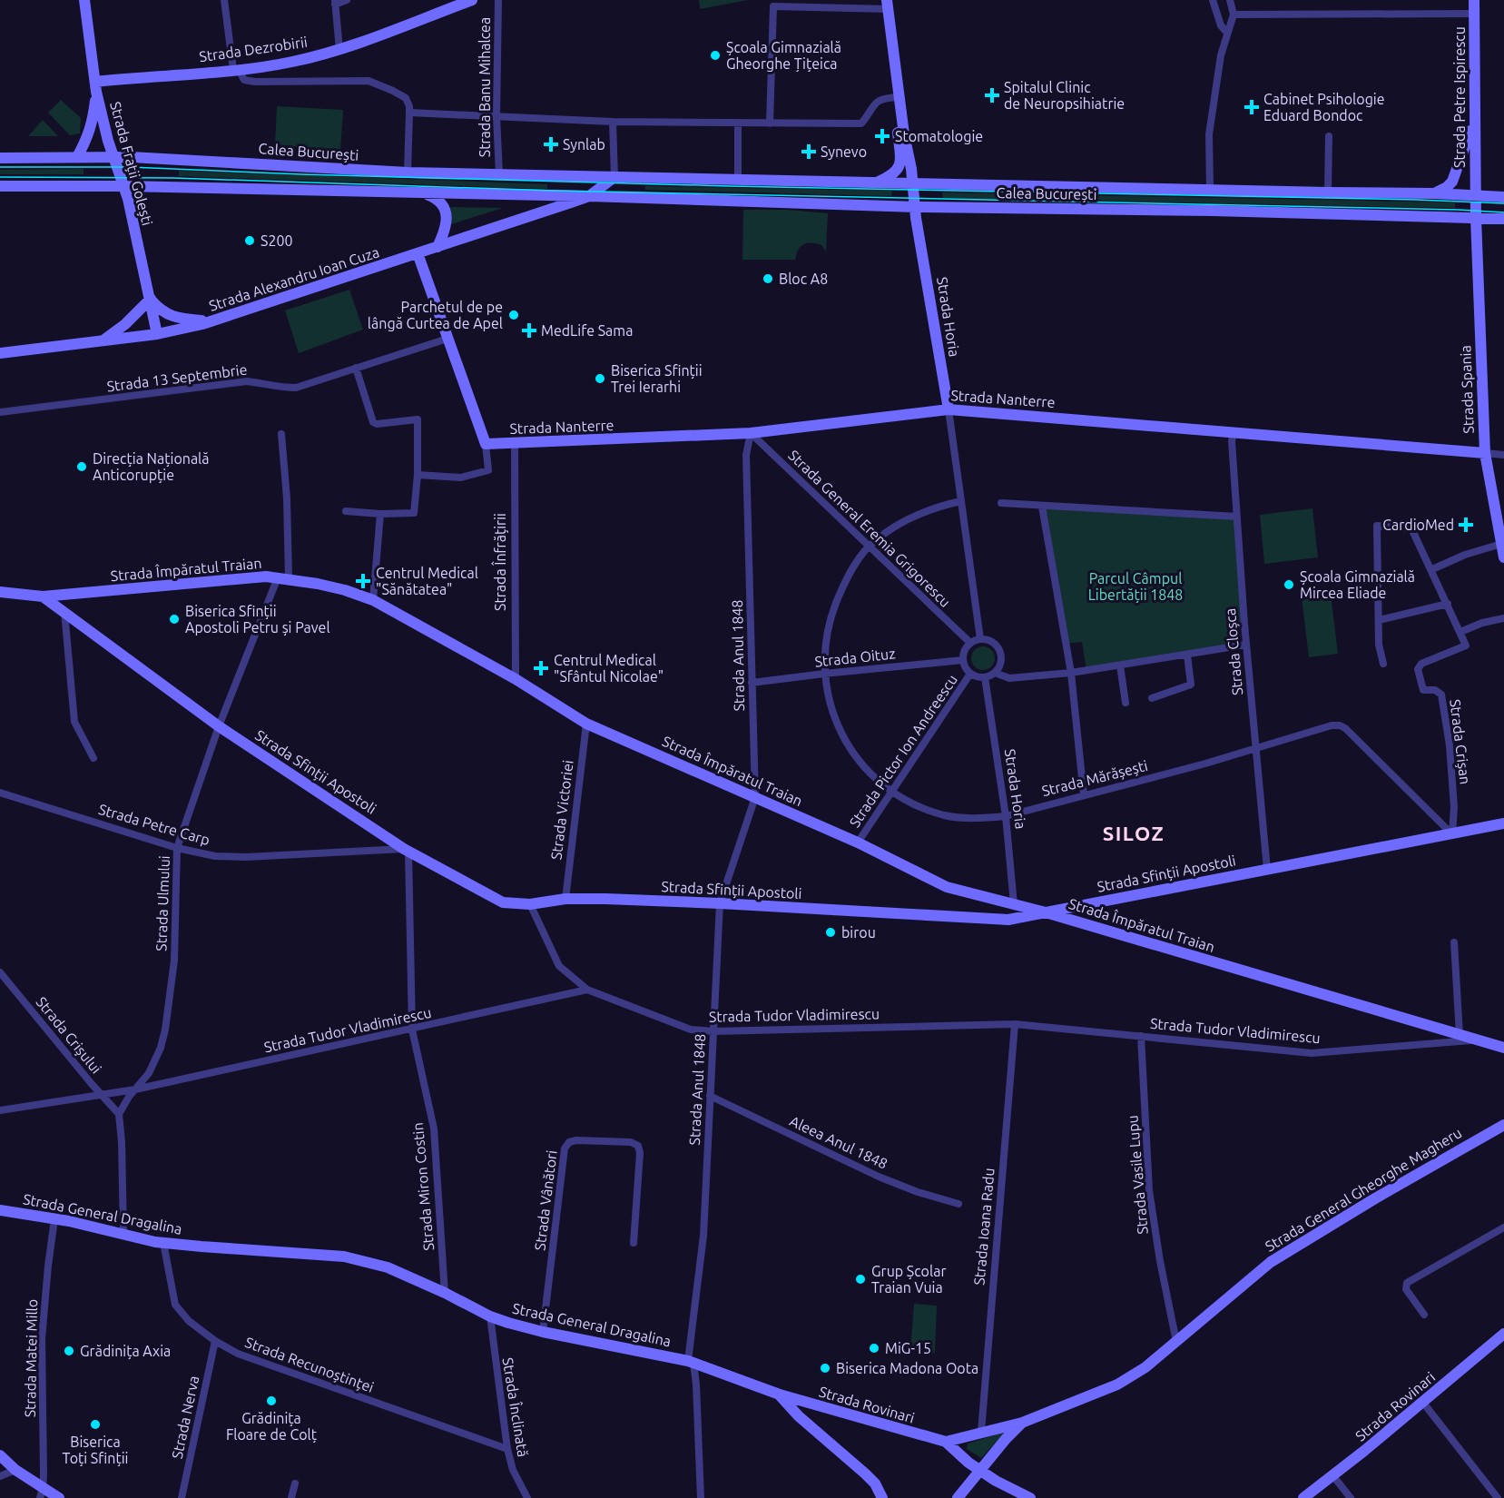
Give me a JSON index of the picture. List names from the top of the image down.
{
  "streets": {
    "street": [
      "Strada Dezrobirii",
      "Strada Banu Mihalcea",
      "Strada Petre Ispirescu",
      "Calea București",
      "Strada Frații Golești",
      "Strada Alexandru Ioan Cuza",
      "Strada Horia",
      "Strada 13 Septembrie",
      "Strada Spania",
      "Strada Nanterre",
      "Strada General Eremia Grigorescu",
      "Strada Înfrățirii",
      "Strada Împăratul Traian",
      "Strada Cloșca",
      "Strada Anul 1848",
      "Strada Oituz",
      "Strada Crișan",
      "Strada Pictor Ion Andreescu",
      "Strada Sfinții Apostoli",
      "Strada Mărășești",
      "Strada Victoriei",
      "Strada Petre Carp",
      "Strada Ulmului",
      "Strada Tudor Vladimirescu",
      "Strada Crișului",
      "Aleea Anul 1848",
      "Strada Vasile Lupu",
      "Strada Miron Costin",
      "Strada General Gheorghe Magheru",
      "Strada Vânători",
      "Strada General Dragalina",
      "Strada Ioana Radu",
      "Strada Matei Millo",
      "Strada Recunoștinței",
      "Strada Rovinari",
      "Strada Înclinată",
      "Strada Nerva"
    ]
  },
  "crossings": [
    ["Strada Dezrobirii", "Strada Frații Golești"],
    ["Strada Banu Mihalcea", "Calea București"],
    ["Strada Petre Ispirescu", "Calea București"],
    ["Strada Petre Ispirescu", "Strada Spania"],
    ["Calea București", "Strada Frații Golești"],
    ["Calea București", "Strada Alexandru Ioan Cuza"],
    ["Calea București", "Strada Horia"],
    ["Calea București", "Strada Spania"],
    ["Strada Frații Golești", "Strada Alexandru Ioan Cuza"],
    ["Strada Horia", "Strada Nanterre"],
    ["Strada Horia", "Strada General Eremia Grigorescu"],
    ["Strada Horia", "Strada Împăratul Traian"],
    ["Strada Horia", "Strada Oituz"],
    ["Strada Horia", "Strada Pictor Ion Andreescu"],
    ["Strada Horia", "Strada Mărășești"],
    ["Strada Spania", "Strada Nanterre"],
    ["Strada Nanterre", "Strada General Eremia Grigorescu"],
    ["Strada Nanterre", "Strada Înfrățirii"],
    ["Strada Nanterre", "Strada Cloșca"],
    ["Strada Nanterre", "Strada Anul 1848"],
    ["Strada General Eremia Grigorescu", "Strada Anul 1848"],
    ["Strada General Eremia Grigorescu", "Strada Oituz"],
    ["Strada General Eremia Grigorescu", "Strada Pictor Ion Andreescu"],
    ["Strada General Eremia Grigorescu", "Strada Mărășești"],
    ["Strada Înfrățirii", "Strada Împăratul Traian"],
    ["Strada Împăratul Traian", "Strada Anul 1848"],
    ["Strada Împăratul Traian", "Strada Pictor Ion Andreescu"],
    ["Strada Împăratul Traian", "Strada Sfinții Apostoli"],
    ["Strada Împăratul Traian", "Strada Victoriei"],
    ["Strada Împăratul Traian", "Strada Ulmului"],
    ["Strada Împăratul Traian", "Strada Tudor Vladimirescu"],
    ["Strada Cloșca", "Strada Sfinții Apostoli"],
    ["Strada Cloșca", "Strada Mărășești"],
    ["Strada Anul 1848", "Strada Oituz"],
    ["Strada Anul 1848", "Strada Sfinții Apostoli"],
    ["Strada Anul 1848", "Strada Tudor Vladimirescu"],
    ["Strada Anul 1848", "Aleea Anul 1848"],
    ["Strada Anul 1848", "Strada General Dragalina"],
    ["Strada Oituz", "Strada Pictor Ion Andreescu"],
    ["Strada Oituz", "Strada Mărășești"],
    ["Strada Crișan", "Strada Sfinții Apostoli"],
    ["Strada Crișan", "Strada Mărășești"],
    ["Strada Pictor Ion Andreescu", "Strada Mărășești"],
    ["Strada Sfinții Apostoli", "Strada Mărășești"],
    ["Strada Sfinții Apostoli", "Strada Victoriei"],
    ["Strada Sfinții Apostoli", "Strada Petre Carp"],
    ["Strada Sfinții Apostoli", "Strada Ulmului"],
    ["Strada Sfinții Apostoli", "Strada Miron Costin"],
    ["Strada Petre Carp", "Strada Ulmului"],
    ["Strada Petre Carp", "Strada Miron Costin"],
    ["Strada Ulmului", "Strada Tudor Vladimirescu"],
    ["Strada Ulmului", "Strada Crișului"],
    ["Strada Tudor Vladimirescu", "Strada Crișului"],
    ["Strada Tudor Vladimirescu", "Strada Vasile Lupu"],
    ["Strada Tudor Vladimirescu", "Strada Miron Costin"],
    ["Strada Tudor Vladimirescu", "Strada Ioana Radu"],
    ["Strada Vasile Lupu", "Strada General Gheorghe Magheru"],
    ["Strada Miron Costin", "Strada General Dragalina"],
    ["Strada General Gheorghe Magheru", "Strada Ioana Radu"],
    ["Strada General Gheorghe Magheru", "Strada Rovinari"],
    ["Strada Vânători", "Strada General Dragalina"],
    ["Strada General Dragalina", "Strada Matei Millo"],
    ["Strada General Dragalina", "Strada Recunoștinței"],
    ["Strada General Dragalina", "Strada Rovinari"],
    ["Strada General Dragalina", "Strada Înclinată"],
    ["Strada Recunoștinței", "Strada Înclinată"],
    ["Strada Recunoștinței", "Strada Nerva"]
  ],
  "districts": ["SILOZ"],
  "parks": ["Parcul Câmpul Libertății 1848"],
  "places": {
    "other": [
      "Școala Gimnazială Gheorghe Țițeica",
      "S200",
      "Bloc A8",
      "Parchetul de pe lângă Curtea de Apel",
      "Biserica Sfinții Trei Ierarhi",
      "Direcția Națională Anticorupție",
      "Școala Gimnazială Mircea Eliade",
      "Biserica Sfinții Apostoli Petru și Pavel",
      "birou",
      "Grup Școlar Traian Vuia",
      "MiG-15",
      "Grădinița Axia",
      "Biserica Madona Oota",
      "Grădinița Floare de Colț",
      "Biserica Toți Sfinții"
    ],
    "health": [
      "Spitalul Clinic de Neuropsihiatrie",
      "Cabinet Psihologie Eduard Bondoc",
      "Stomatologie",
      "Synlab",
      "Synevo",
      "MedLife Sama",
      "CardioMed",
      "Centrul Medical \"Sănătatea\"",
      "Centrul Medical \"Sfântul Nicolae\""
    ]
  }
}
